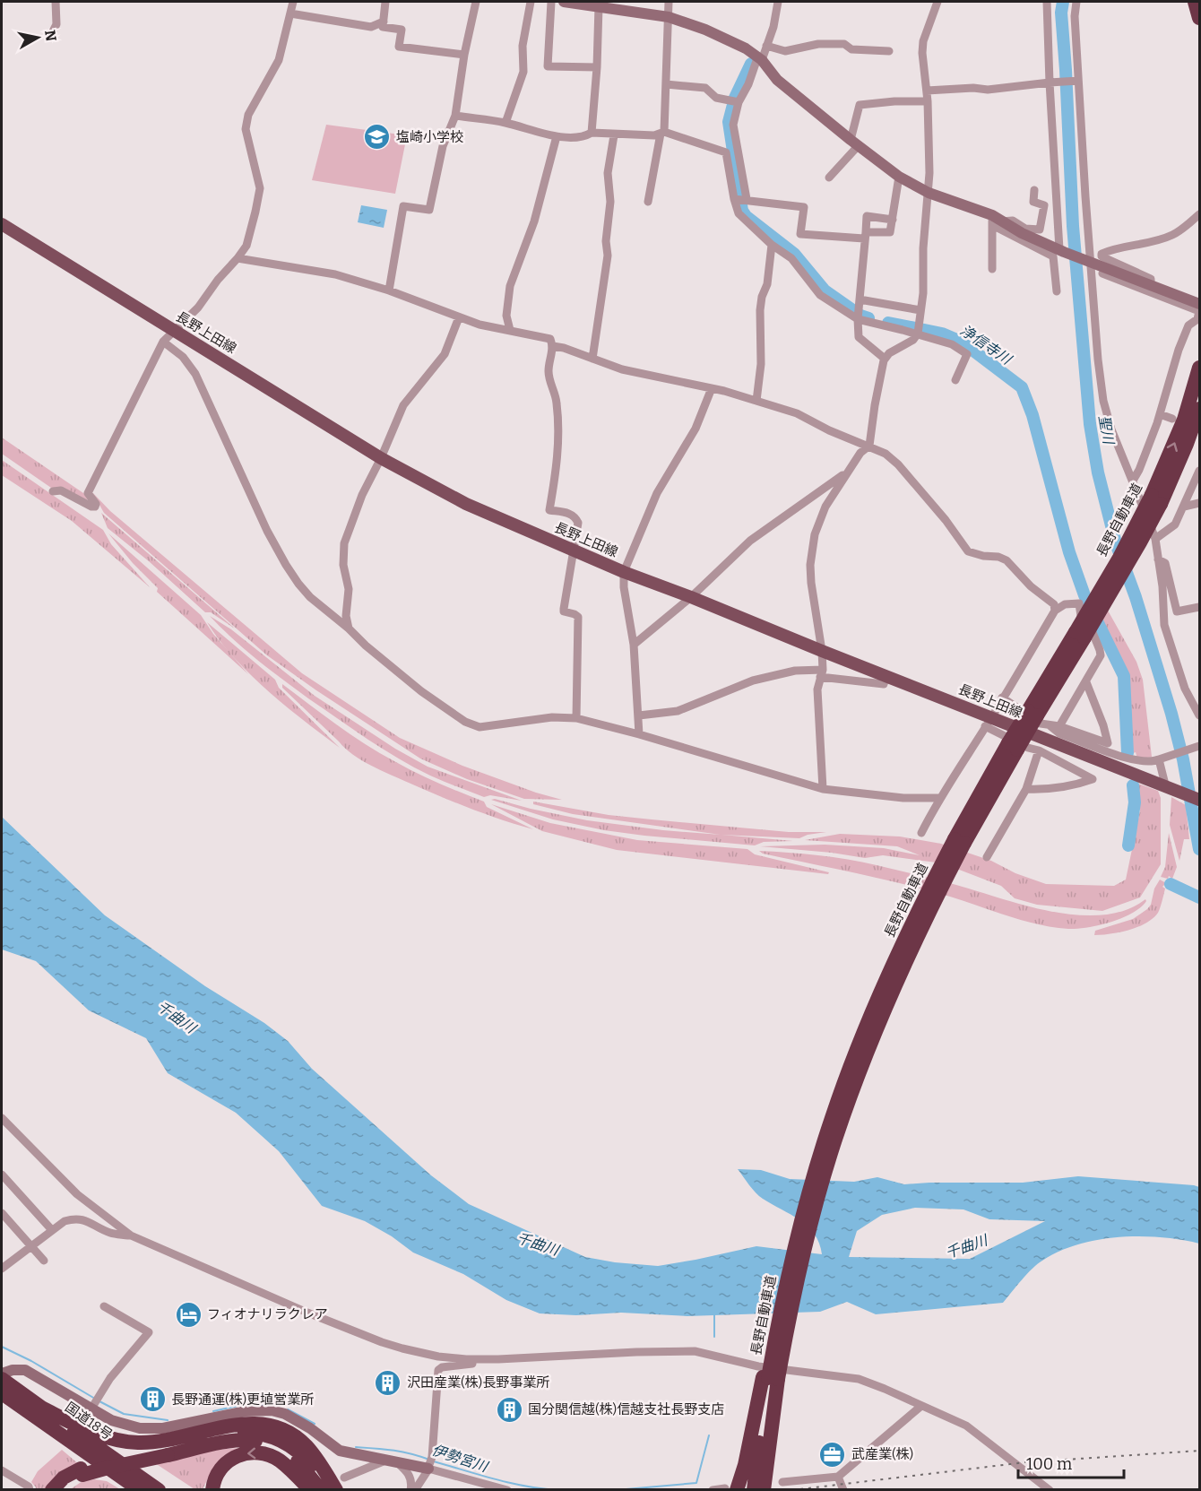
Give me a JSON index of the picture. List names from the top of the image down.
{
  "streets": {
    "highway": ["長野自動車道", "国道18号"],
    "main road": ["長野上田線"]
  },
  "water": [
    "浄信寺川",
    "聖川",
    "千曲川",
    "伊勢宮川"
  ],
  "places": {
    "school or university": ["塩崎小学校"],
    "hotel": ["フィオナリラクレア"],
    "building": ["沢田産業(株)長野事業所", "長野通運(株)更埴営業所", "国分関信越(株)信越支社長野支店"],
    "office": ["武産業(株)"]
  },
  "scale_bar": "100 m",
  "north": "right"
}
